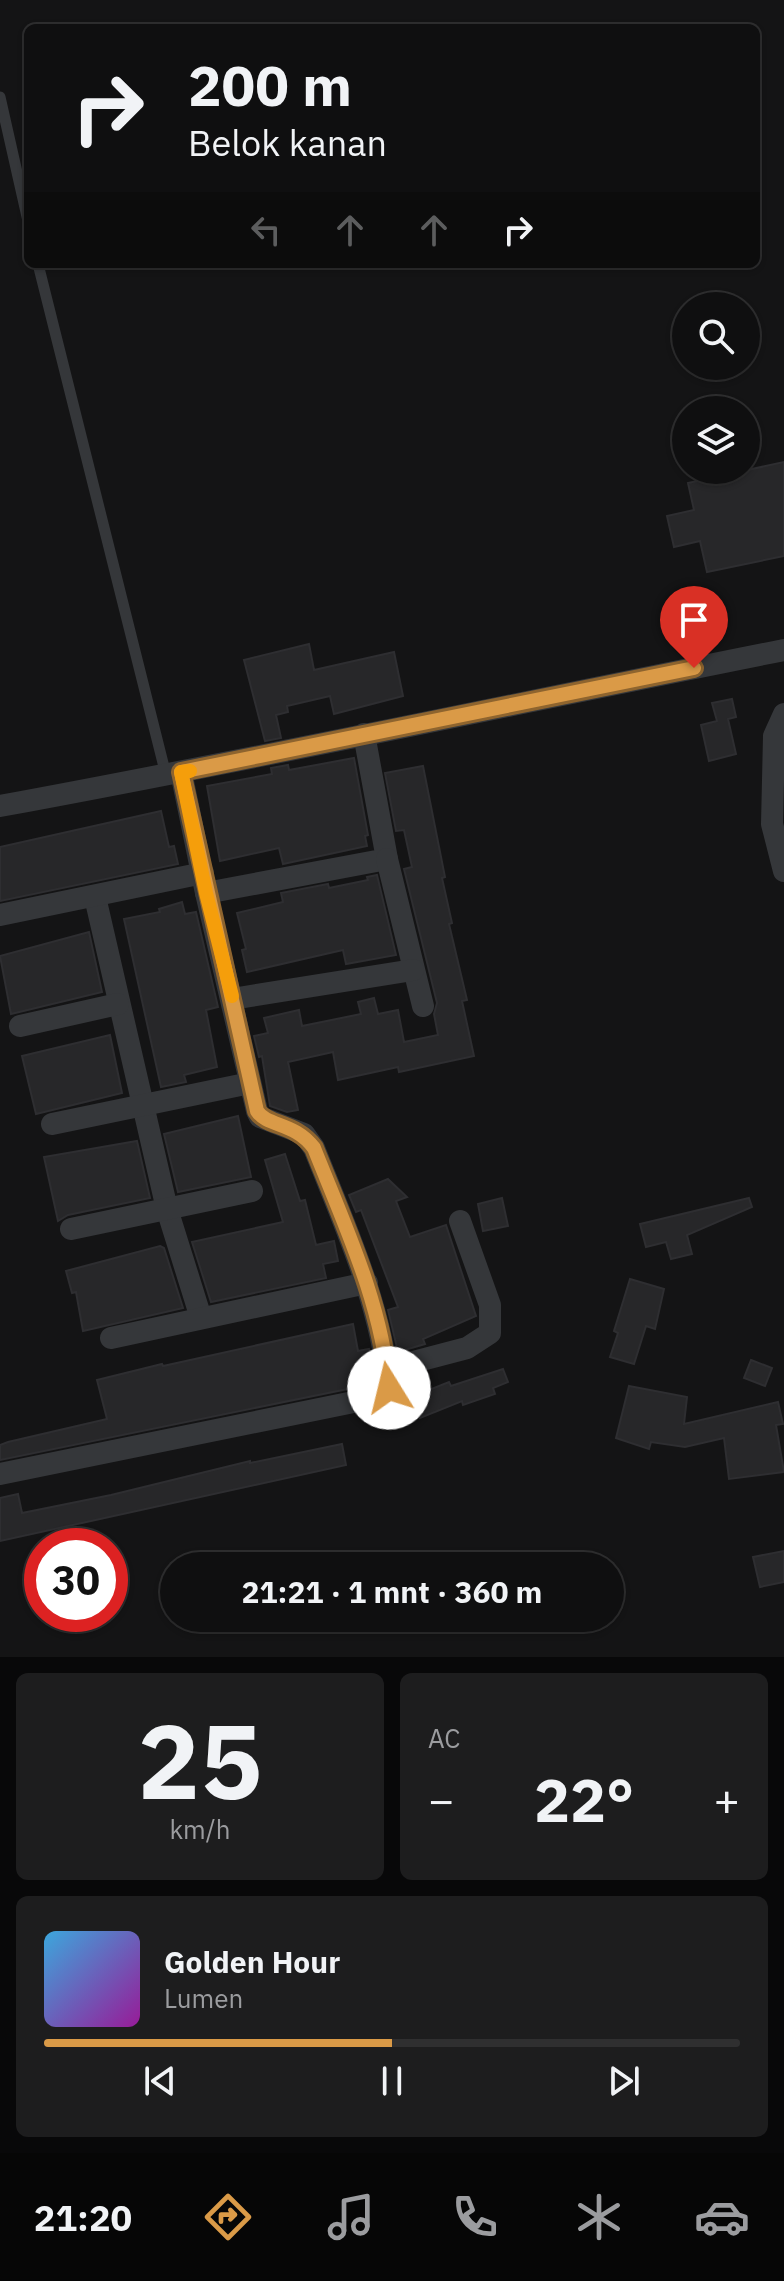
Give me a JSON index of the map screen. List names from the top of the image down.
{
  "page": {
    "turn": ["200 m", "Belok kanan"],
    "limit": "30",
    "trip": "21:21 · 1 mnt · 360 m",
    "tile": [
      ["25", "km/h"],
      "AC"
    ],
    "heat": ["−", "22°", "+"],
    "song": ["Golden Hour", "Lumen"],
    "tabs": "21:20"
  }
}
